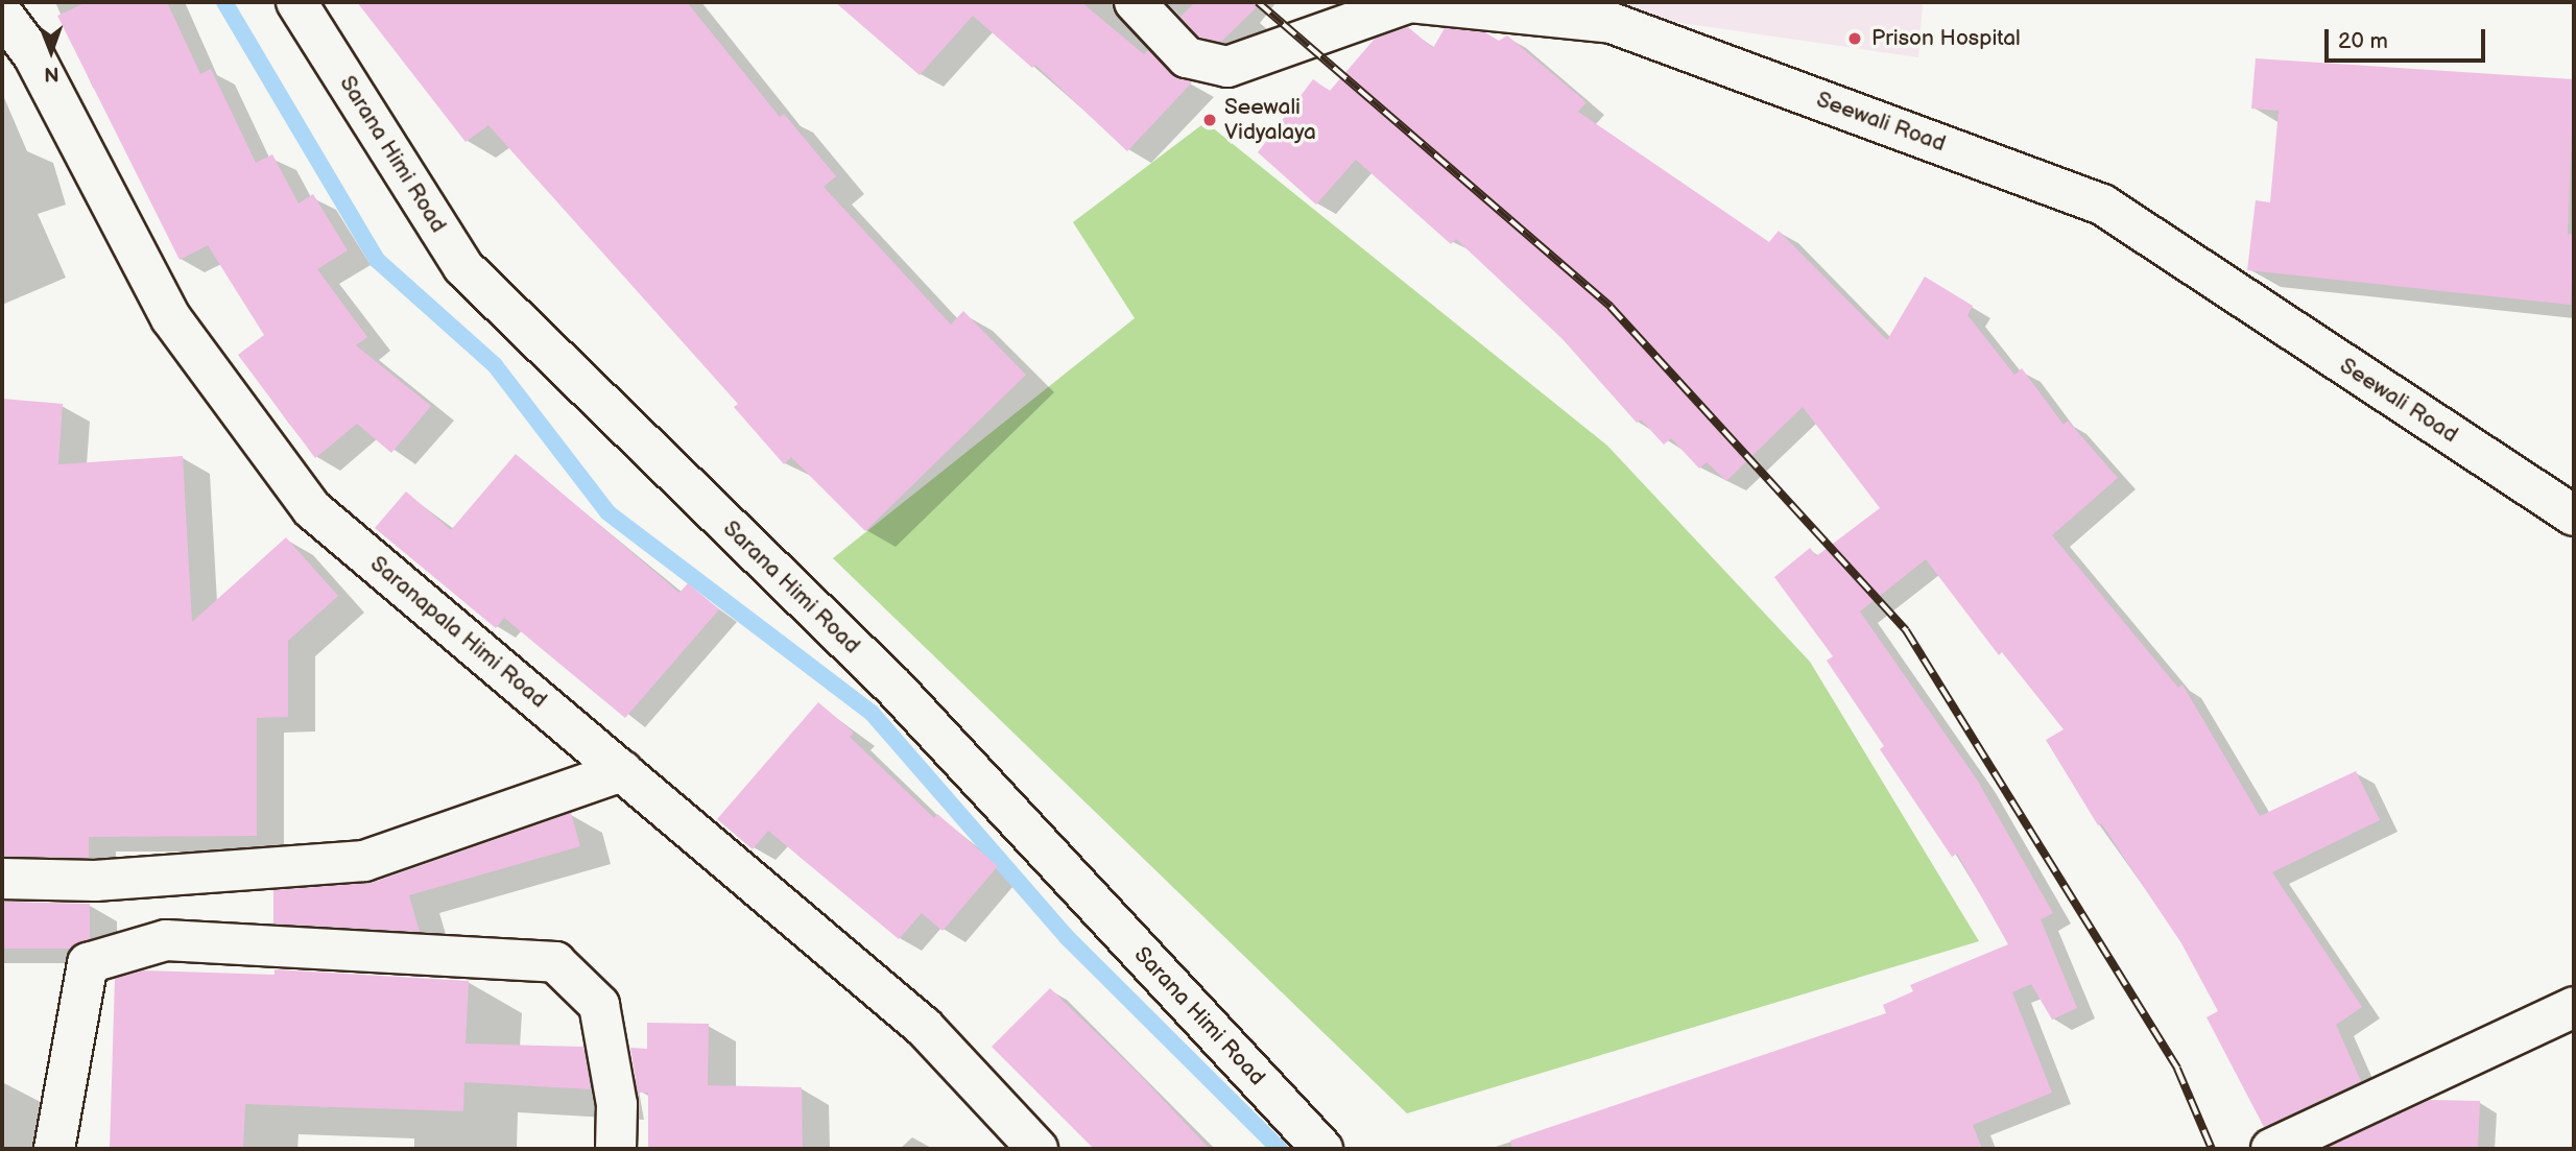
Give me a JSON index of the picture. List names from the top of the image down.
{
  "streets": {
    "street": ["Seewali Road", "Sarana Himi Road", "Saranapala Himi Road"]
  },
  "places": ["Prison Hospital", "Seewali Vidyalaya"],
  "scale_bar": "20 m",
  "north": "bottom"
}
